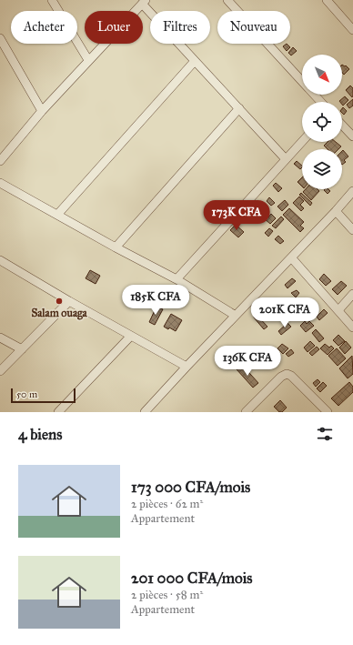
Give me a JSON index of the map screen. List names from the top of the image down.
{
  "places": ["Salam ouaga"],
  "scale_bar": "50 m",
  "north": "bottom right",
  "page": {
    "chip": [
      "Acheter",
      "Louer",
      "Filtres",
      "Nouveau"
    ],
    "price": [
      "173K CFA",
      "185K CFA",
      "201K CFA",
      "136K CFA"
    ],
    "scale": "50 m",
    "heading": "4 biens",
    "list": [
      {
        "name": "173 000 CFA/mois",
        "note": "2 pièces · 62 m² · Appartement"
      },
      {
        "name": "201 000 CFA/mois",
        "note": "2 pièces · 58 m² · Appartement"
      }
    ]
  }
}
